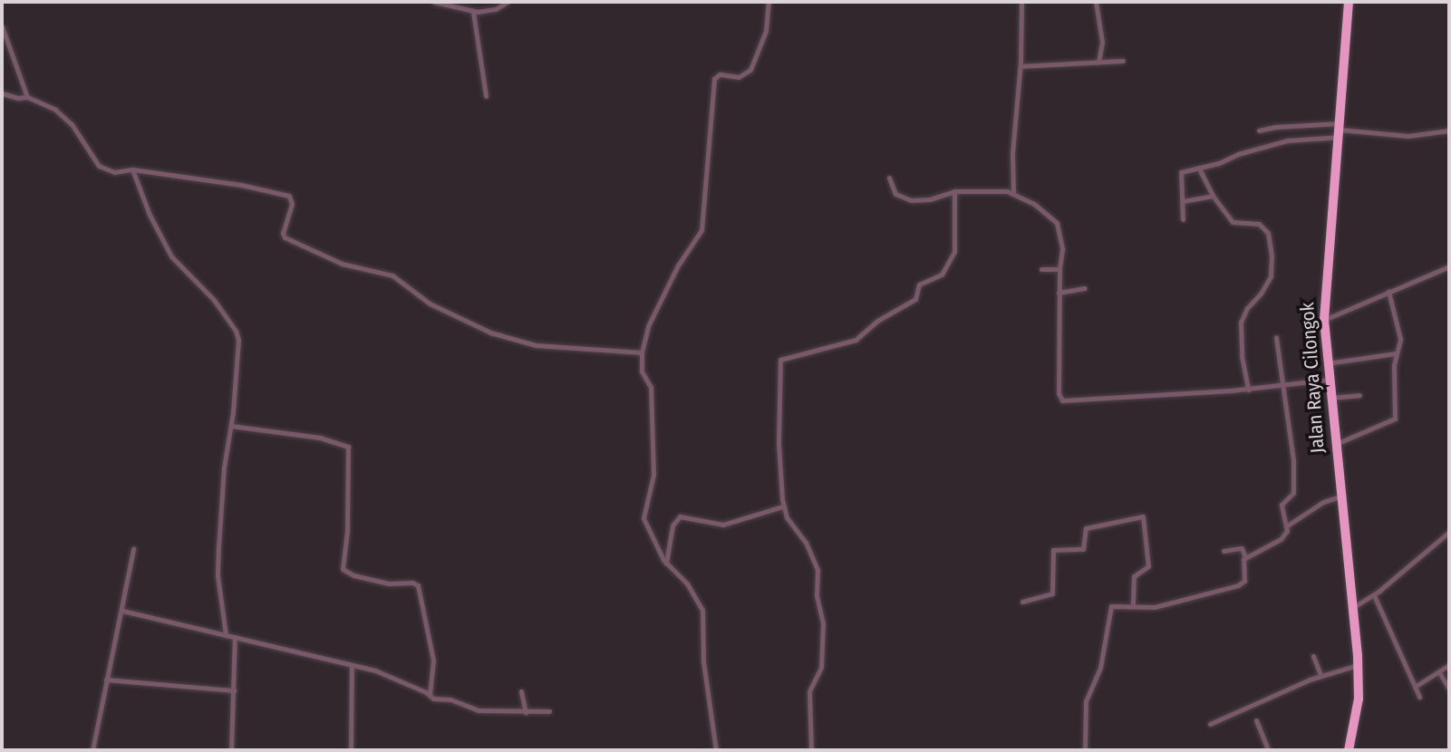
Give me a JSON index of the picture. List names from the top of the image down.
{
  "streets": {
    "highway": ["Jalan Raya Cilongok"]
  }
}
